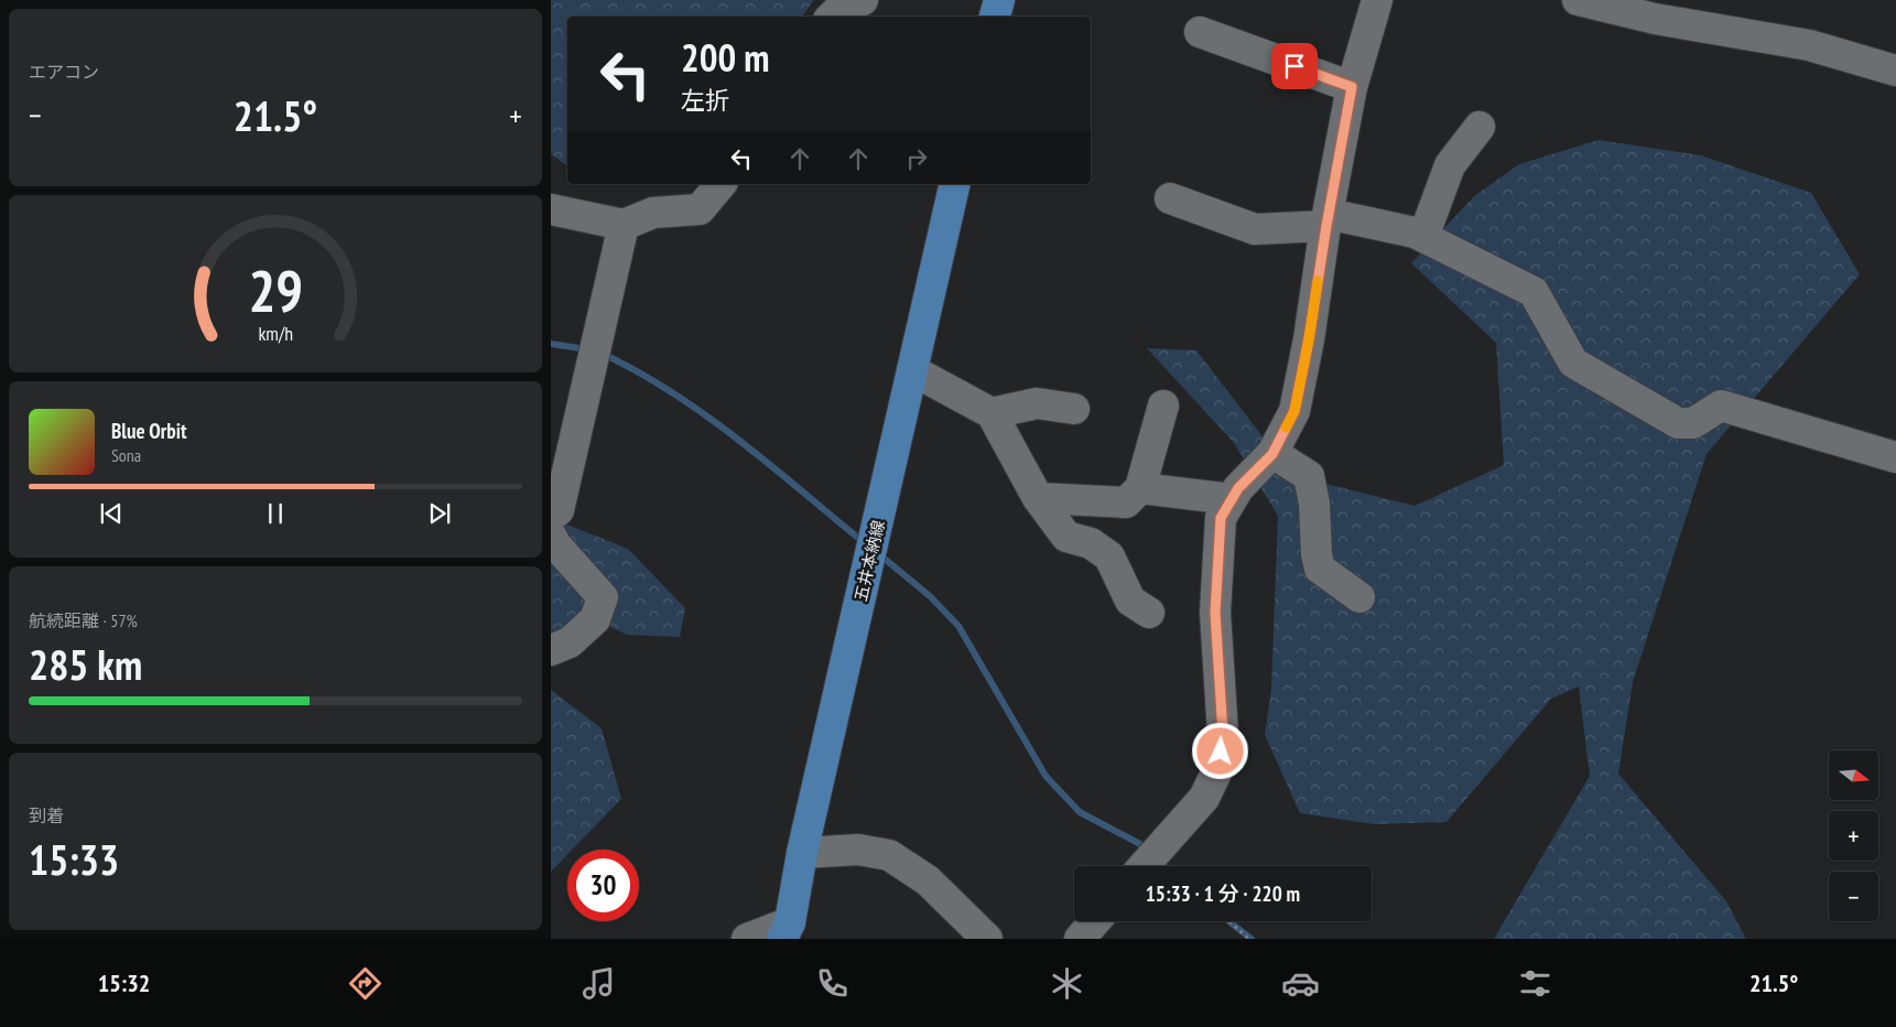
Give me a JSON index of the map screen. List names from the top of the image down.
{
  "streets": {
    "main road": ["五井本納線"]
  },
  "north": "right",
  "page": {
    "tile": [
      "エアコン",
      ["航続距離 · 57%", "285 km"],
      ["到着", "15:33"]
    ],
    "turn": ["200 m", "左折"],
    "heat": ["−", "21.5°", "+"],
    "song": ["Blue Orbit", "Sona"],
    "map_buttons": ["+", "−"],
    "limit": "30",
    "trip": "15:33 · 1 分 · 220 m",
    "tabs": ["15:32", "21.5°"],
    "gauge": ["29", "km/h"]
  }
}
